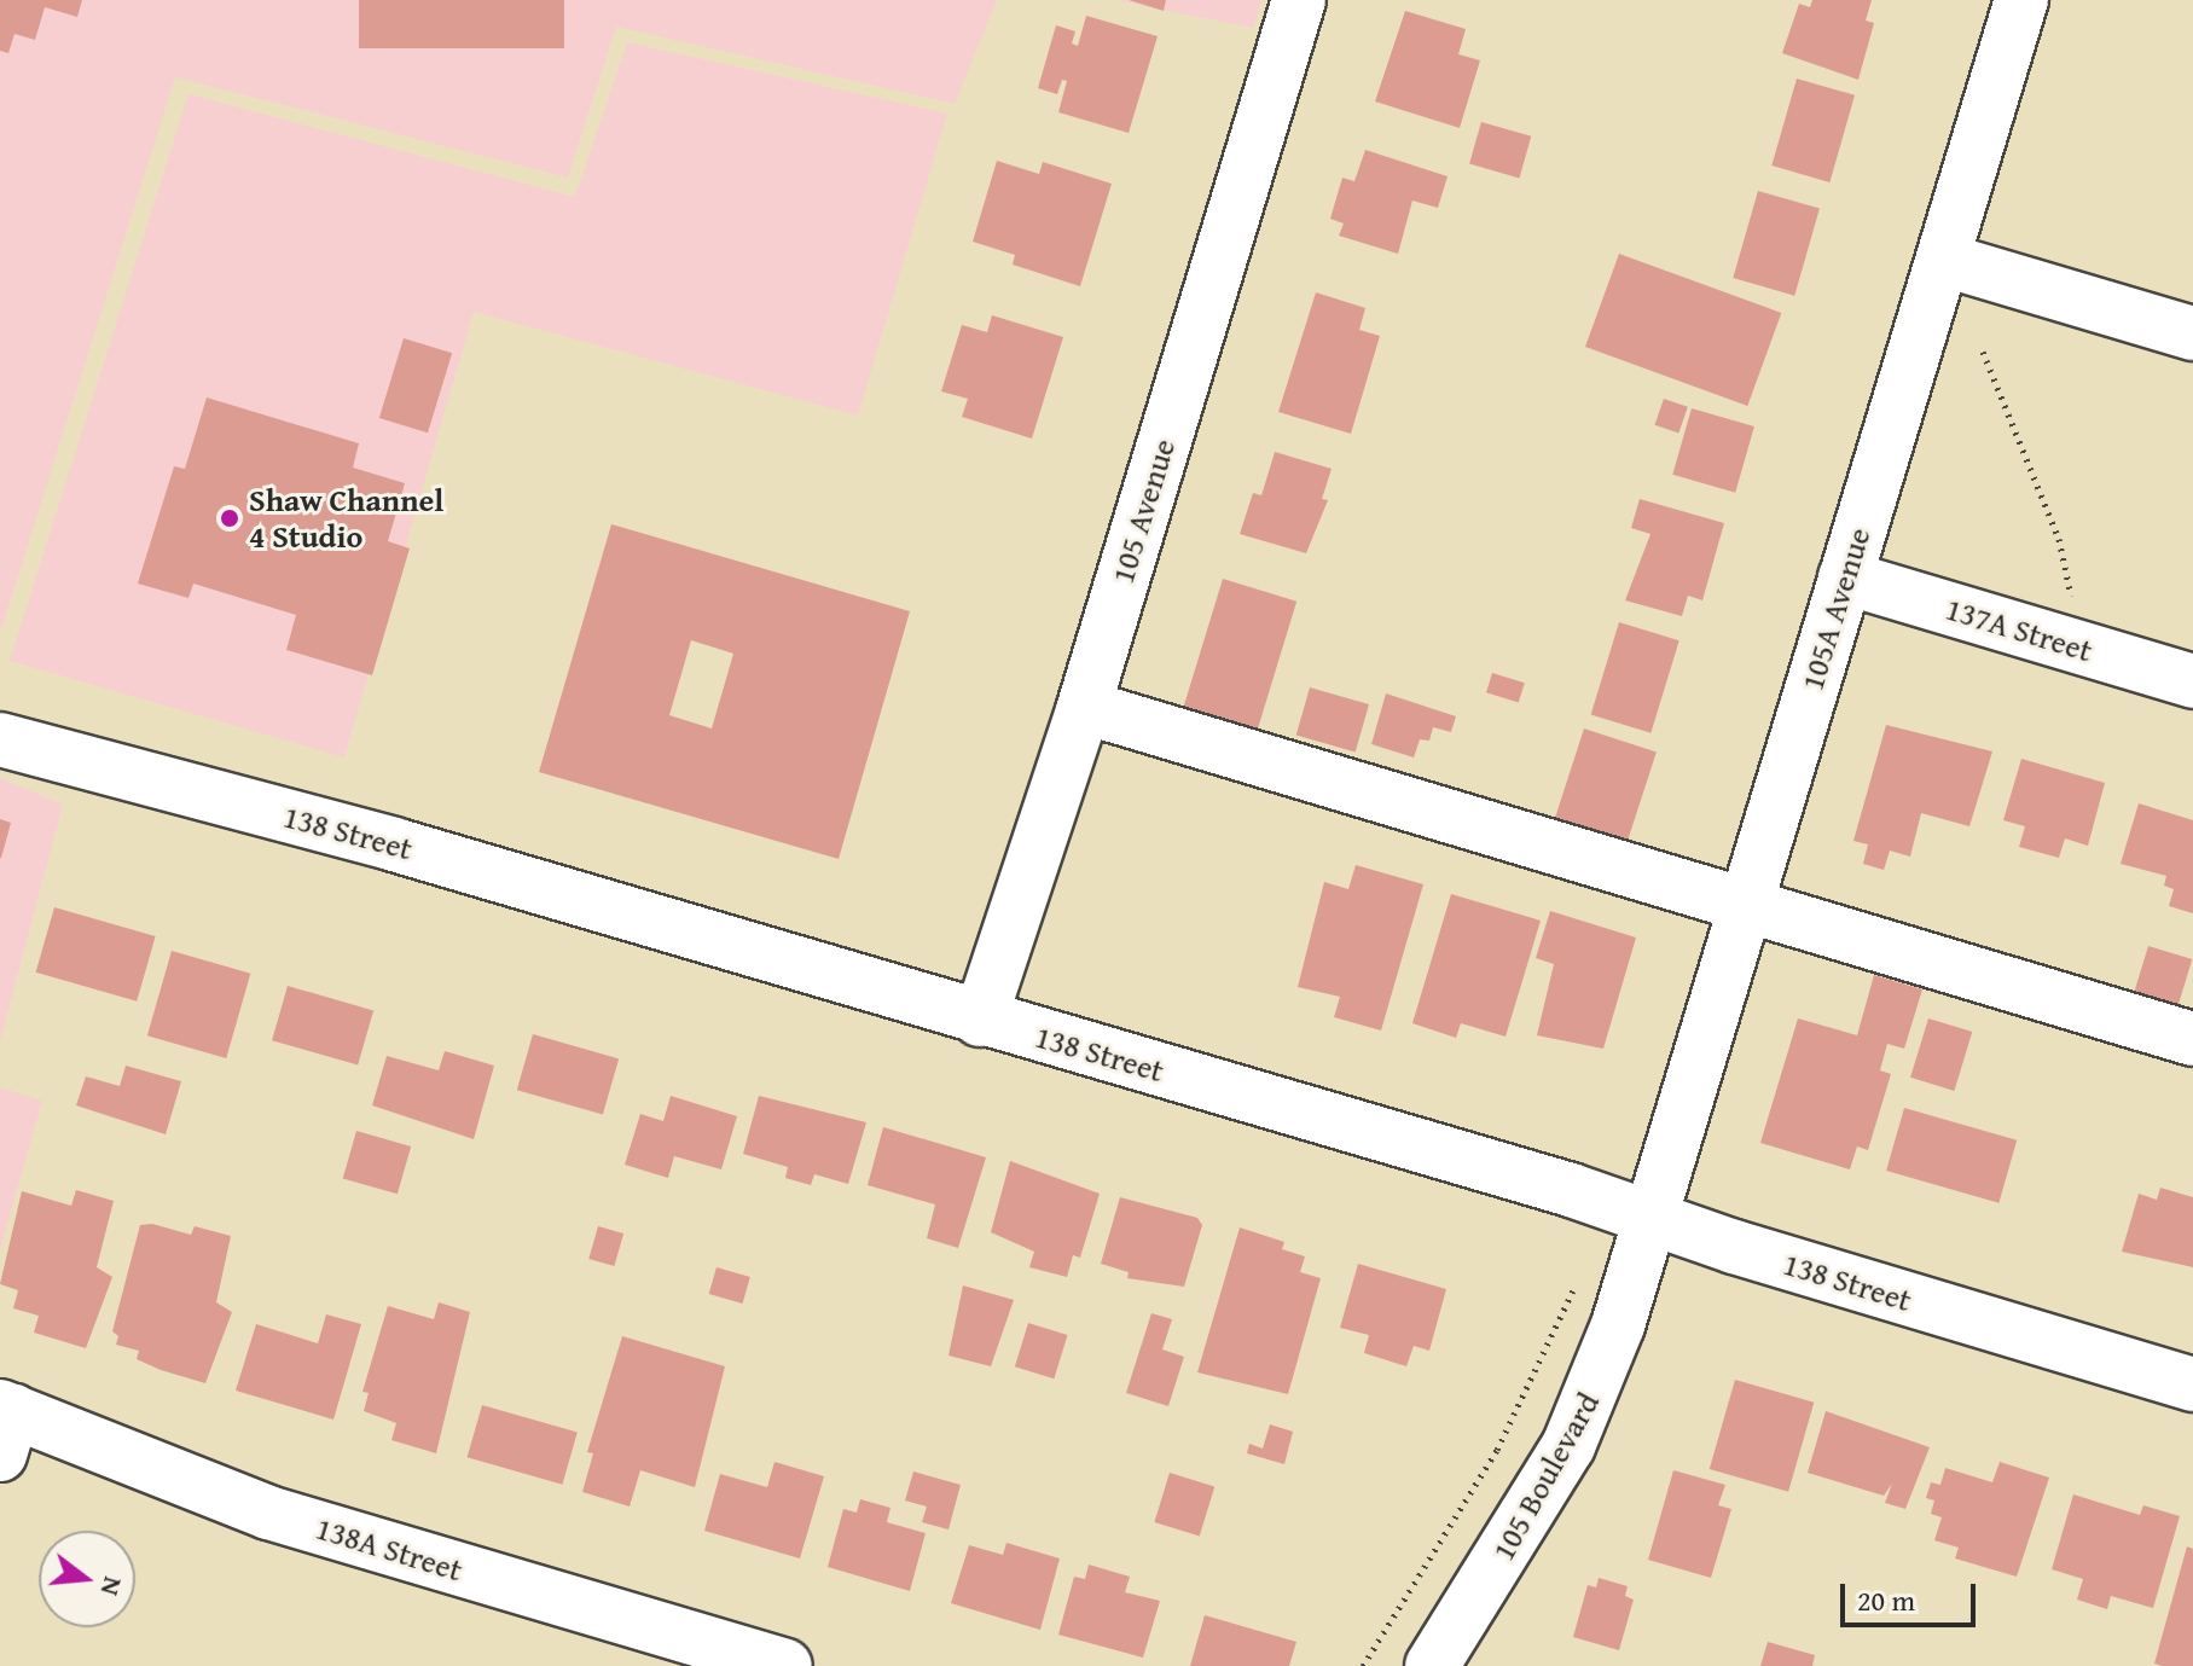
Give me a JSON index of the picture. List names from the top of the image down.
{
  "streets": {
    "street": [
      "105 Avenue",
      "105A Avenue",
      "137A Street",
      "138 Street",
      "105 Boulevard",
      "138A Street"
    ]
  },
  "crossings": [
    ["105 Avenue", "138 Street"],
    ["105A Avenue", "137A Street"],
    ["105A Avenue", "138 Street"],
    ["105A Avenue", "105 Boulevard"],
    ["138 Street", "105 Boulevard"]
  ],
  "places": ["Shaw Channel 4 Studio"],
  "scale_bar": "20 m",
  "north": "right"
}
